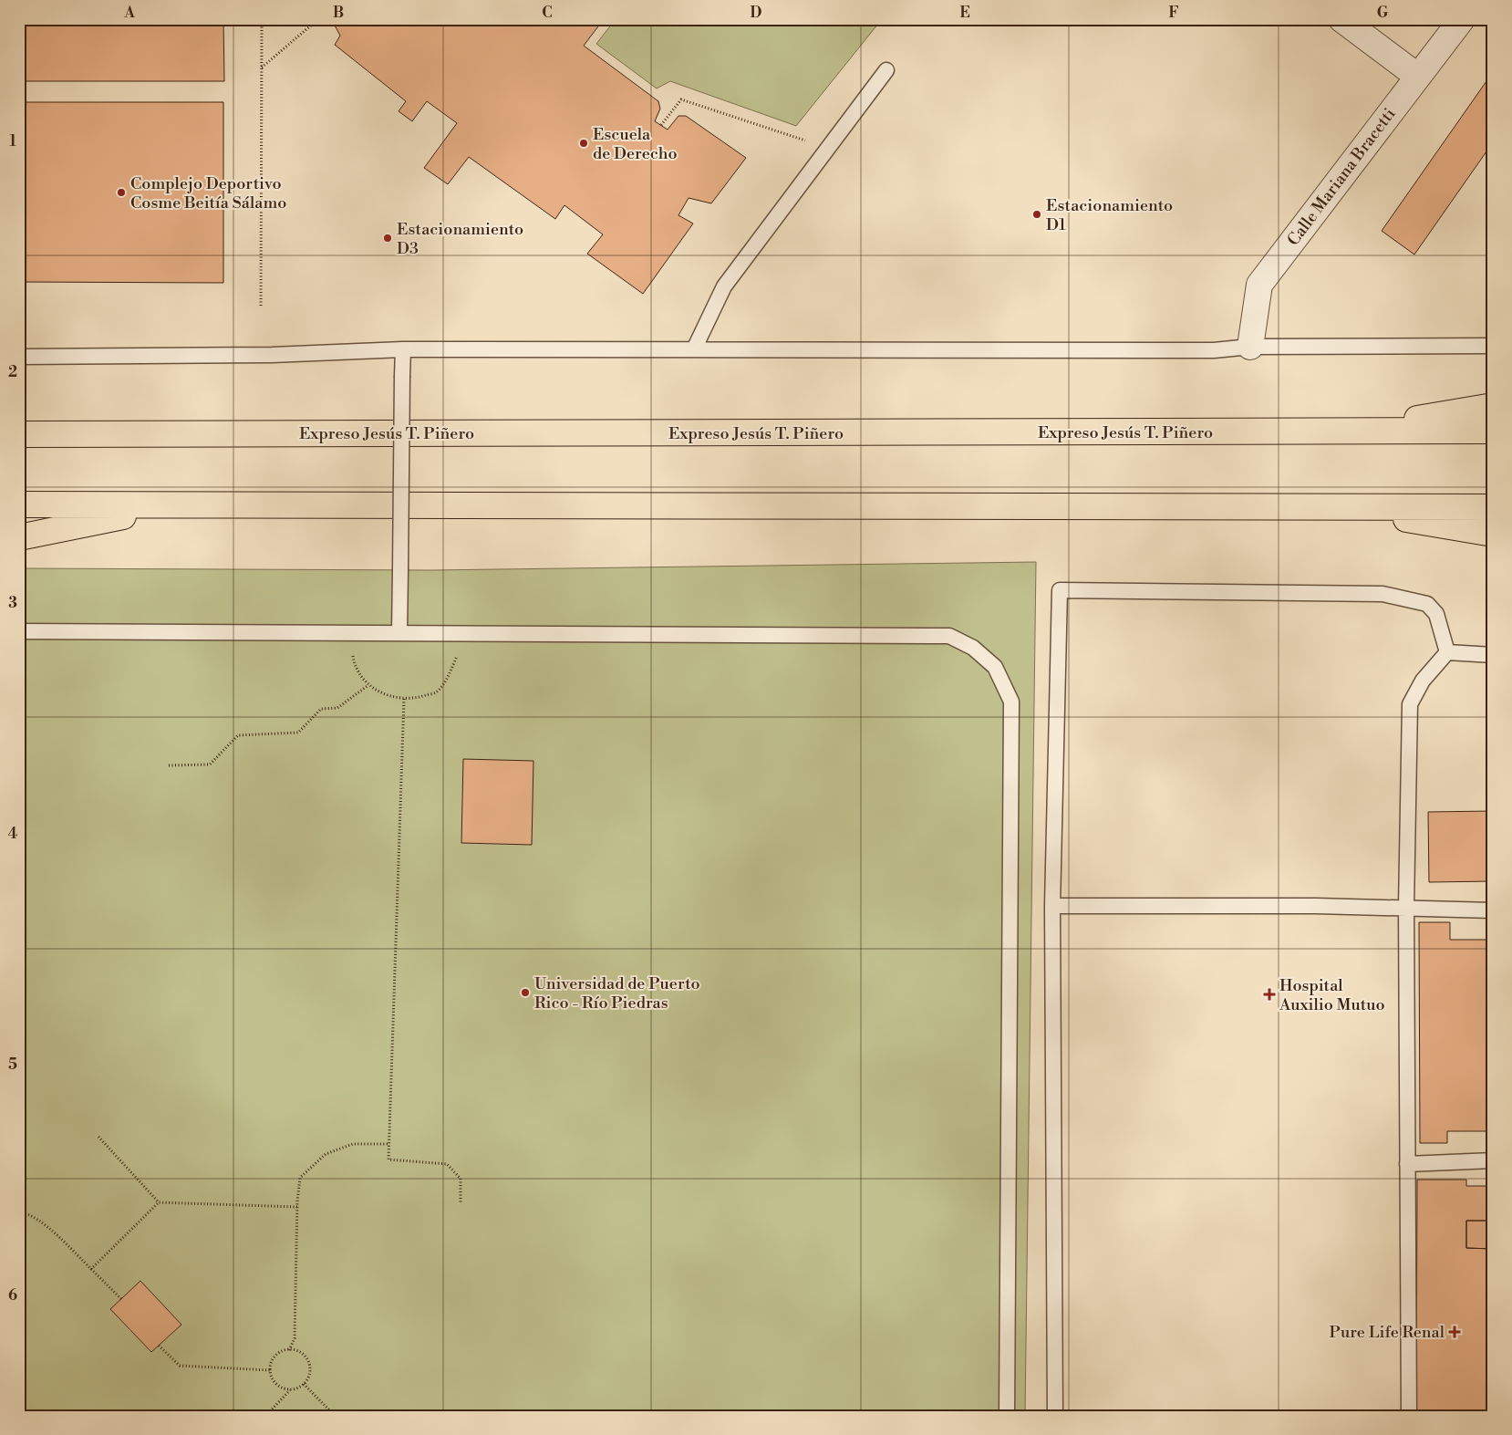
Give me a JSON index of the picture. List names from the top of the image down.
{
  "streets": {
    "highway": ["Expreso Jesús T. Piñero"],
    "street": ["Calle Mariana Bracetti"]
  },
  "places": {
    "other": [
      "Escuela de Derecho",
      "Complejo Deportivo Cosme Beitía Sálamo",
      "Estacionamiento D1",
      "Estacionamiento D3",
      "Universidad de Puerto Rico - Río Piedras"
    ],
    "health": ["Hospital Auxilio Mutuo", "Pure Life Renal"]
  },
  "grid": {
    "columns": [
      "A",
      "B",
      "C",
      "D",
      "E",
      "F",
      "G"
    ],
    "rows": [
      "1",
      "2",
      "3",
      "4",
      "5",
      "6"
    ]
  }
}
